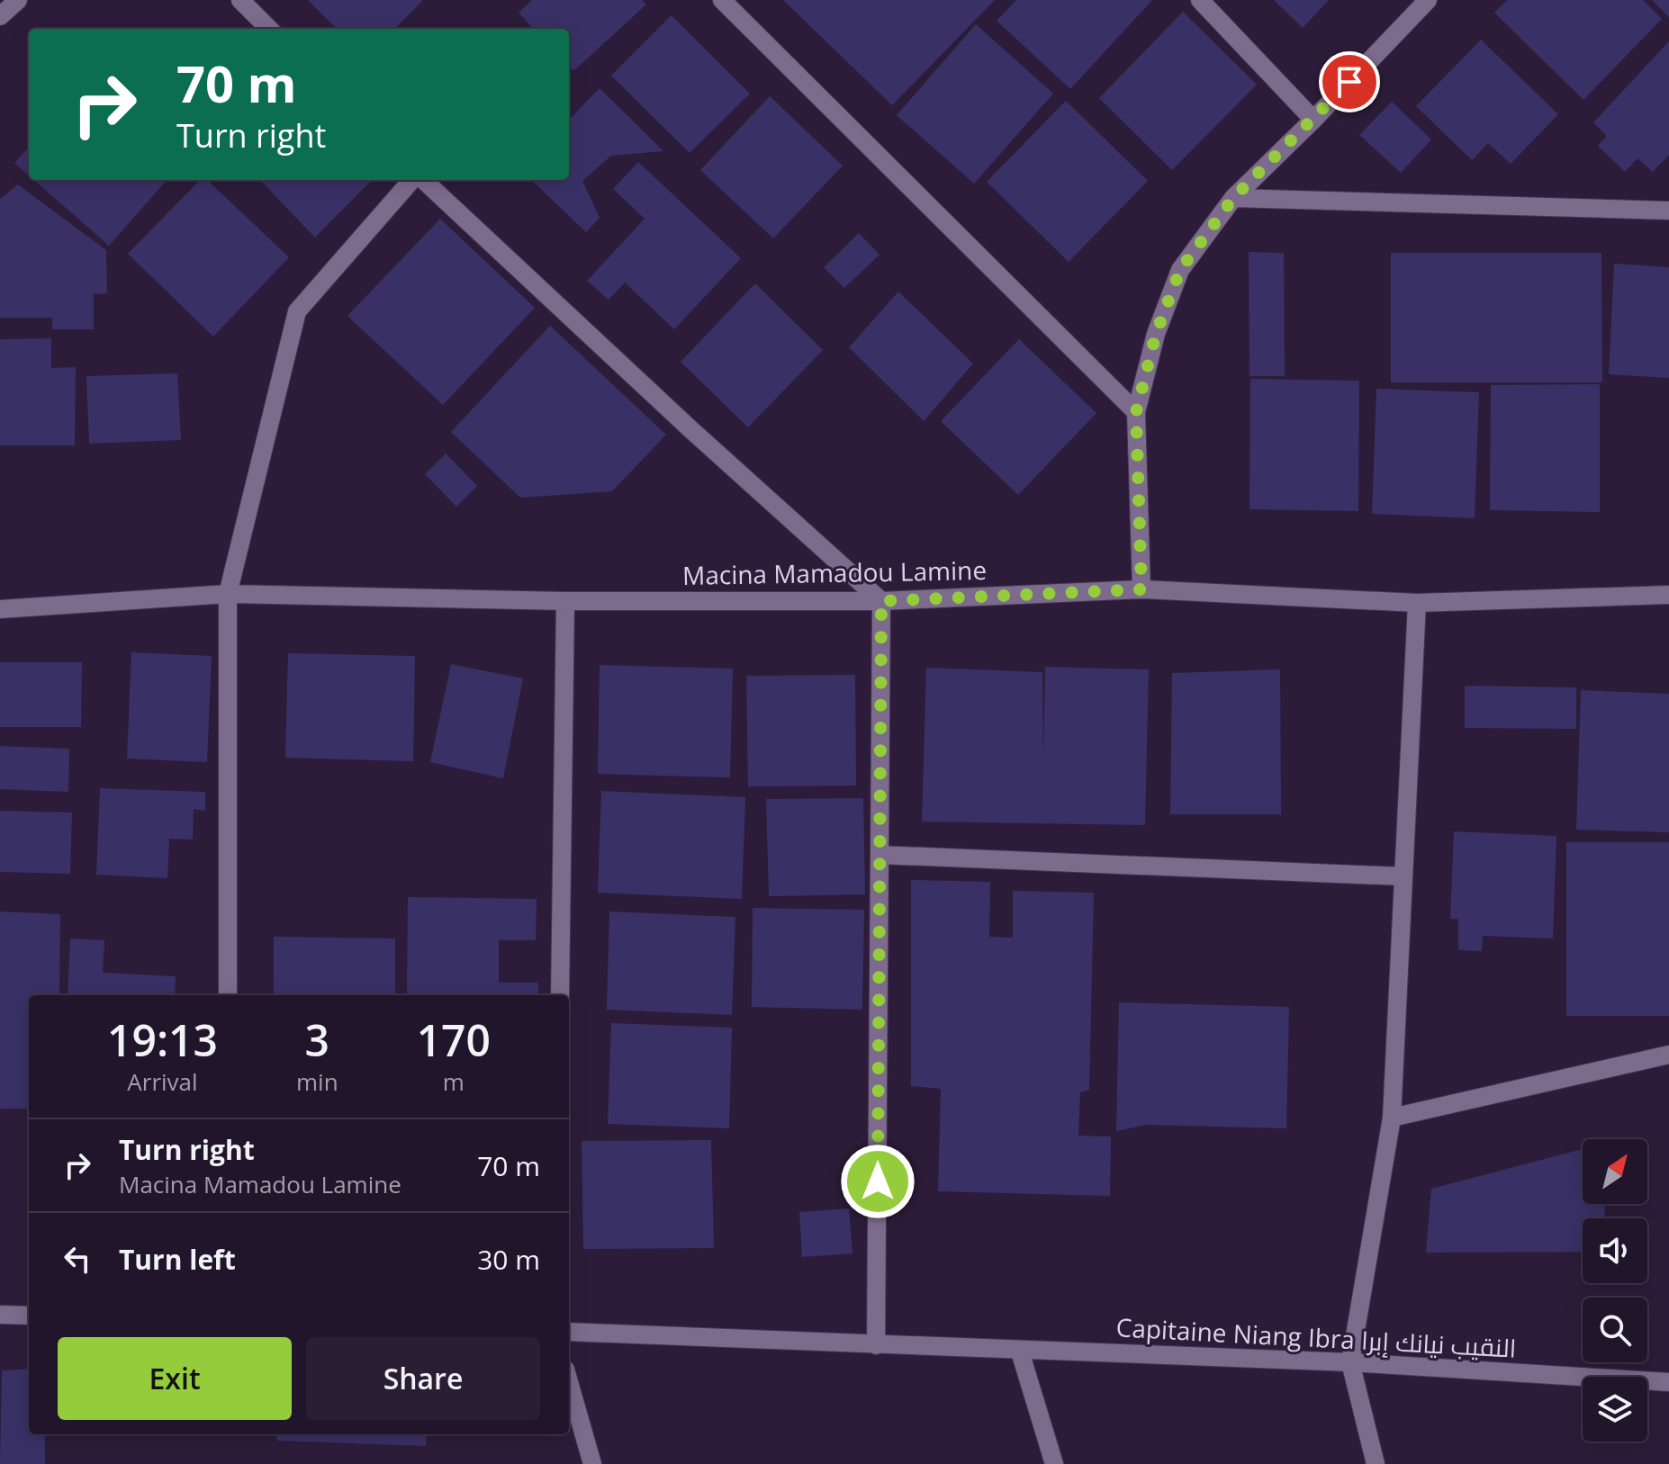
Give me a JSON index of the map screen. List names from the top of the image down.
{
  "streets": {
    "street": ["Macina Mamadou Lamine", "Capitaine Niang Ibra النقيب نيانك إبرا"]
  },
  "north": "top right",
  "page": {
    "turn": ["70 m", "Turn right"],
    "eta": [
      "19:13",
      "Arrival",
      "3",
      "min",
      "170",
      "m"
    ],
    "list": [
      {
        "name": "Turn right",
        "note": "Macina Mamadou Lamine",
        "value": "70 m"
      },
      {
        "name": "Turn left",
        "value": "30 m"
      }
    ],
    "buttons": ["Exit", "Share"]
  }
}
